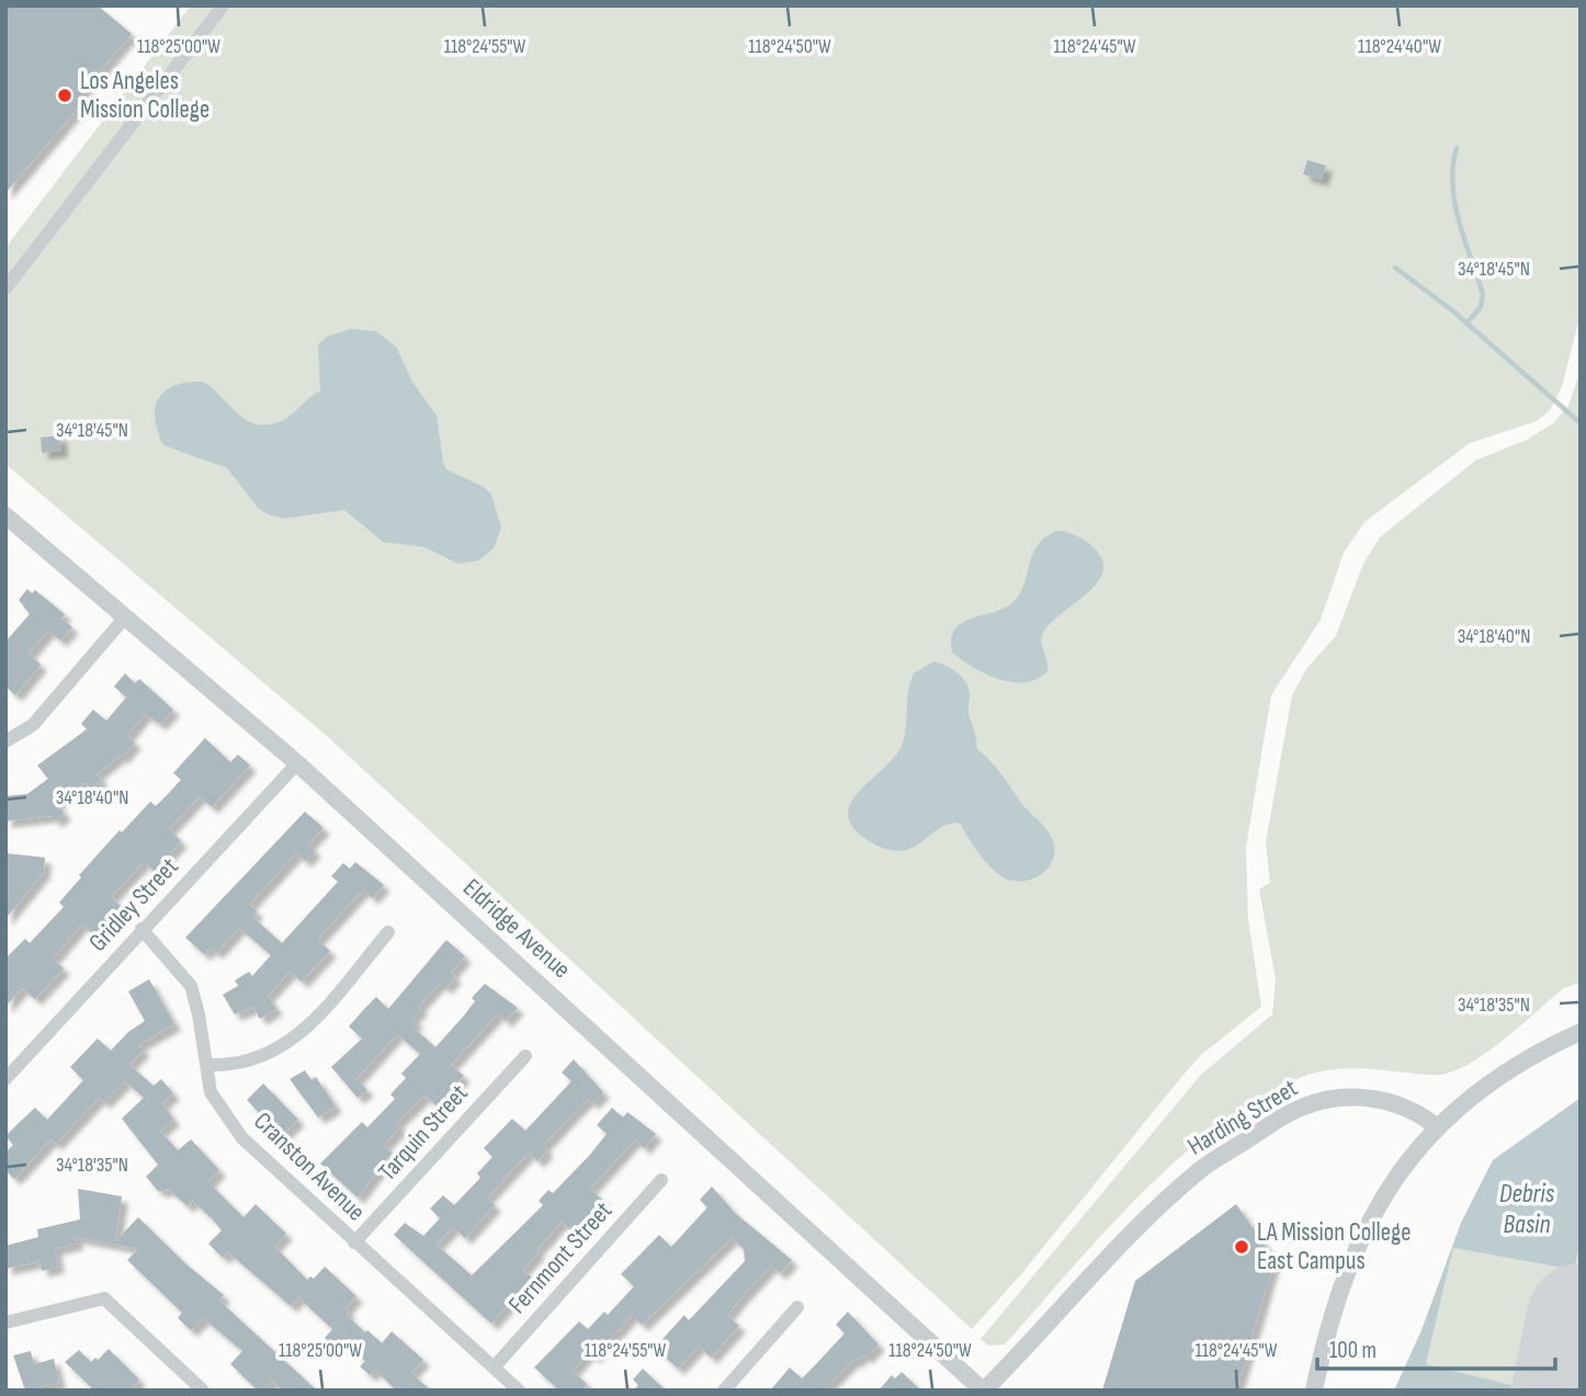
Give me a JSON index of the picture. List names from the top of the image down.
{
  "streets": {
    "street": [
      "Gridley Street",
      "Eldridge Avenue",
      "Harding Street",
      "Tarquin Street",
      "Cranston Avenue",
      "Fernmont Street"
    ]
  },
  "crossings": [
    ["Gridley Street", "Eldridge Avenue"],
    ["Gridley Street", "Cranston Avenue"],
    ["Eldridge Avenue", "Harding Street"],
    ["Tarquin Street", "Cranston Avenue"],
    ["Cranston Avenue", "Fernmont Street"]
  ],
  "water": ["Debris Basin"],
  "places": ["Los Angeles Mission College", "LA Mission College East Campus"],
  "scale_bar": "100 m",
  "coordinates": [
    "118°25'00\"W",
    "118°24'55\"W",
    "118°24'50\"W",
    "118°24'45\"W",
    "118°24'40\"W",
    "34°18'45\"N",
    "34°18'40\"N",
    "34°18'35\"N"
  ]
}
